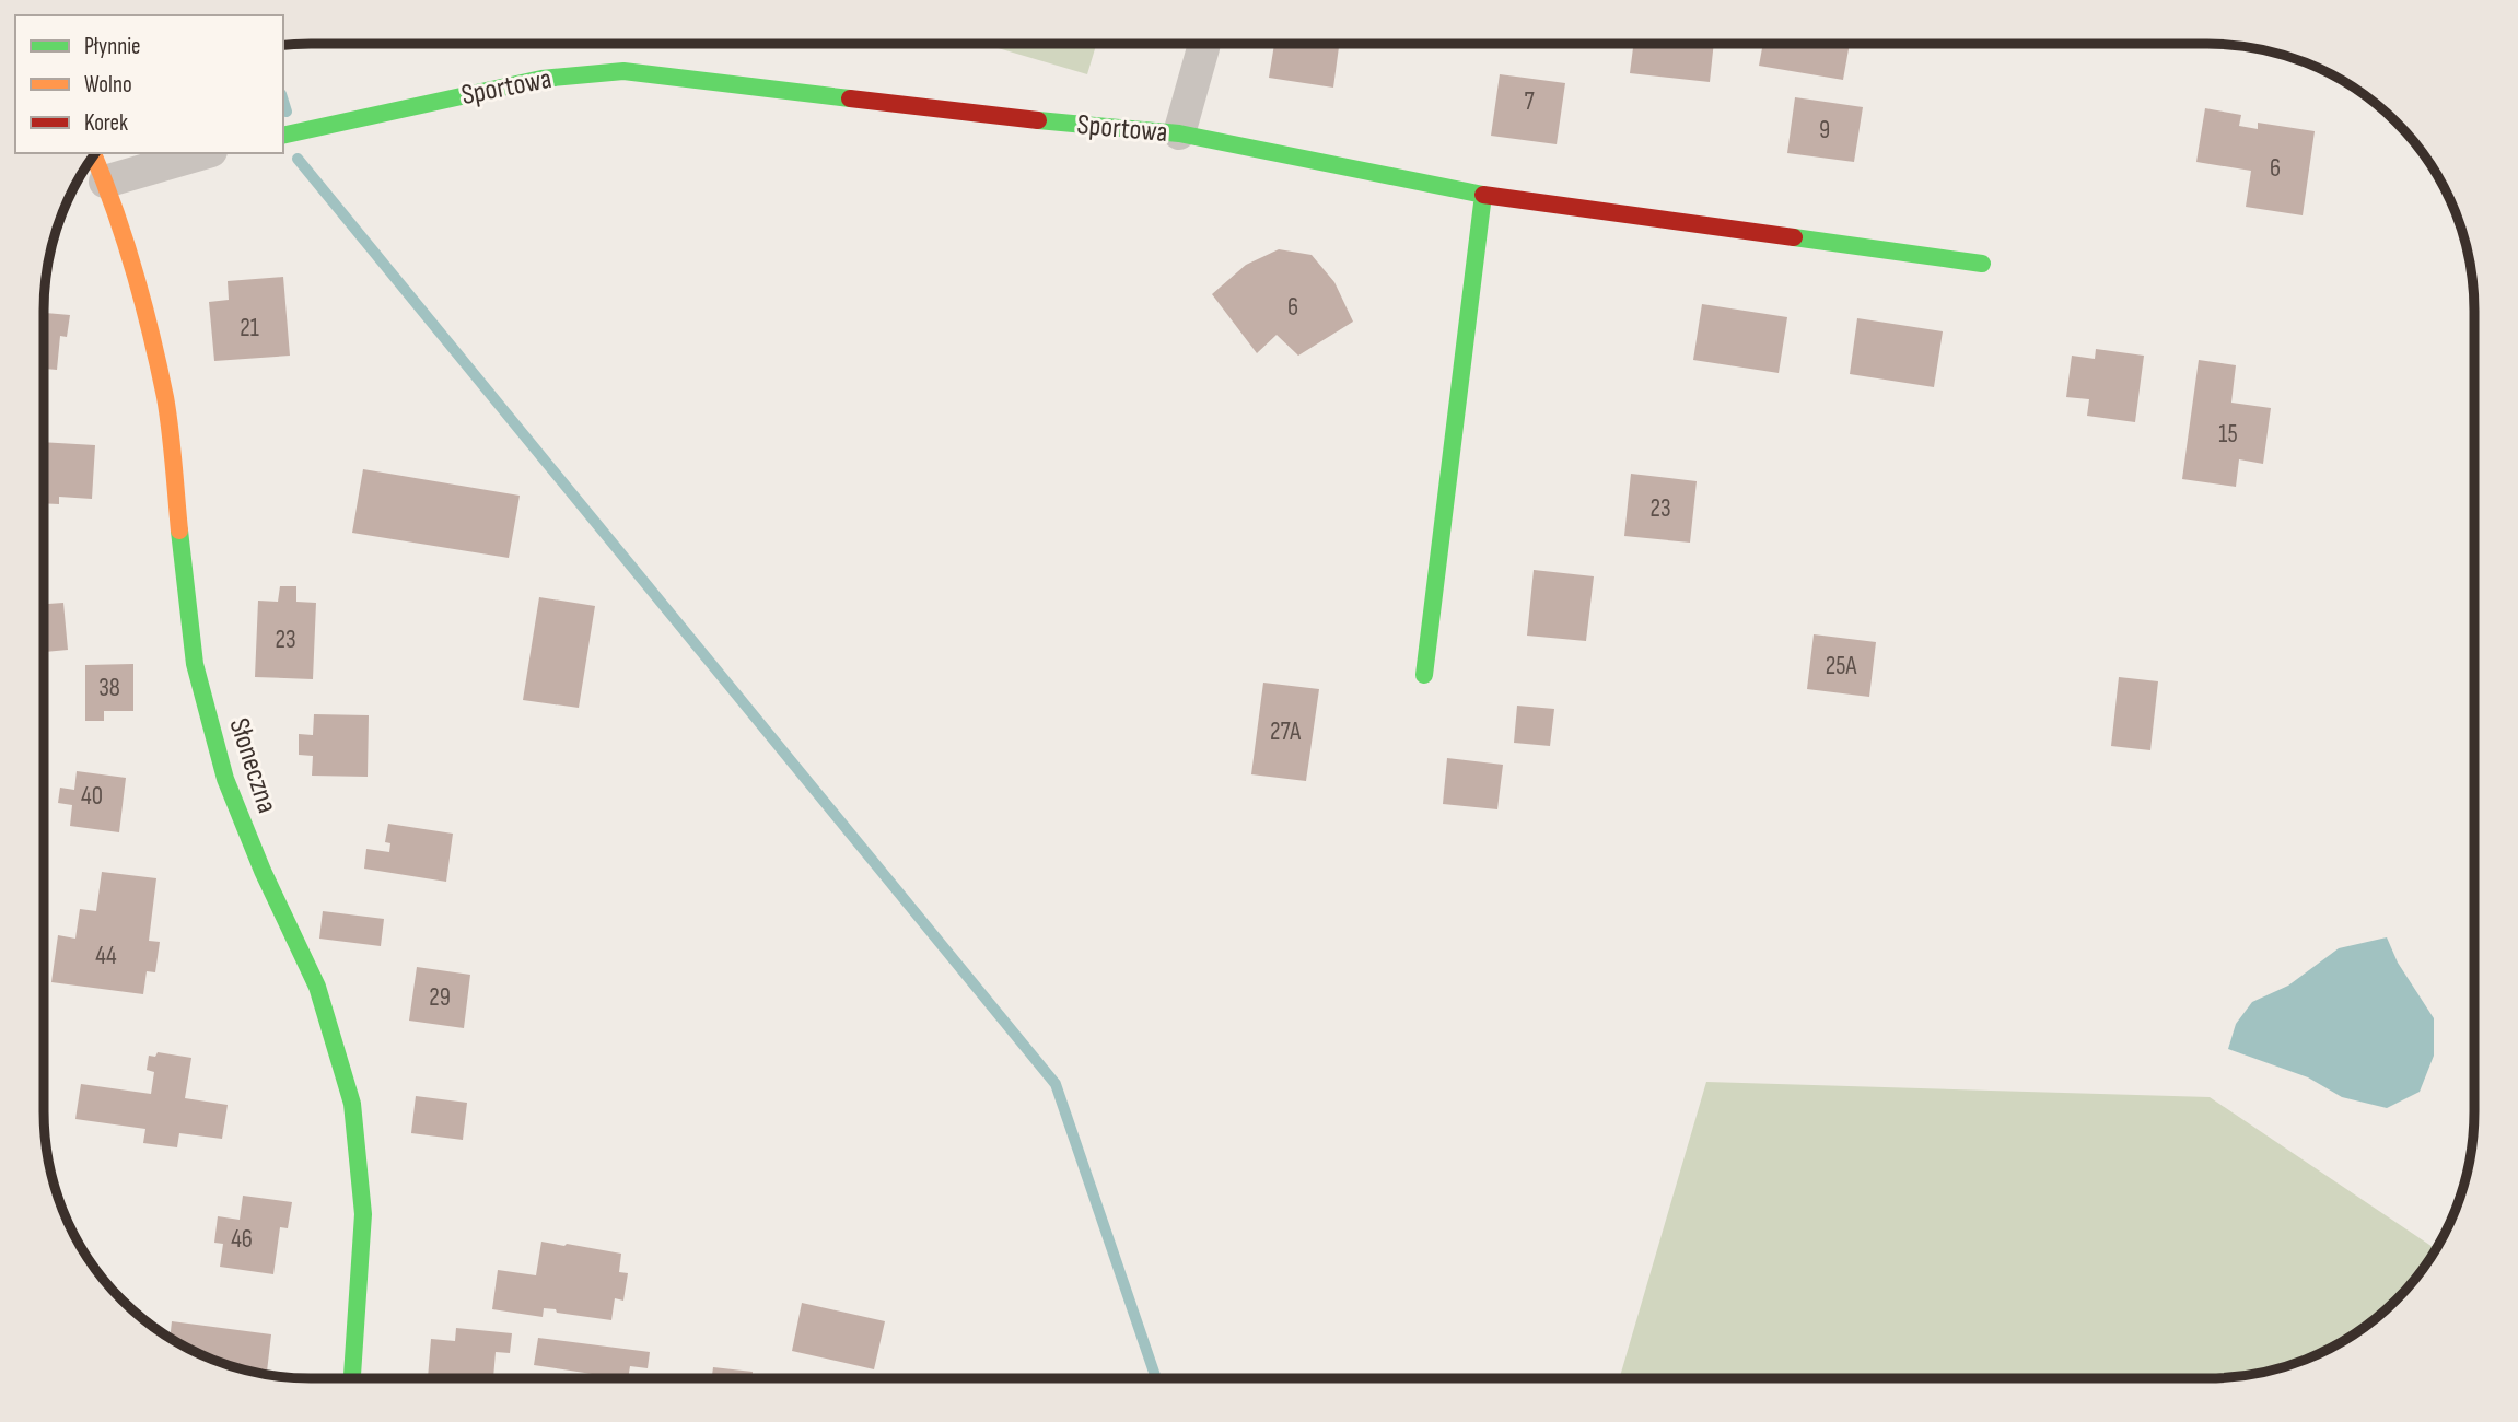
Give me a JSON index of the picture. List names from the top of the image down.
{
  "streets": {
    "street": ["Sportowa", "Słoneczna"]
  },
  "house_numbers": [
    "7",
    "9",
    "6",
    "6",
    "21",
    "15",
    "23",
    "23",
    "25A",
    "38",
    "27A",
    "40",
    "44",
    "29",
    "46"
  ],
  "legend": ["Płynnie", "Wolno", "Korek"]
}
